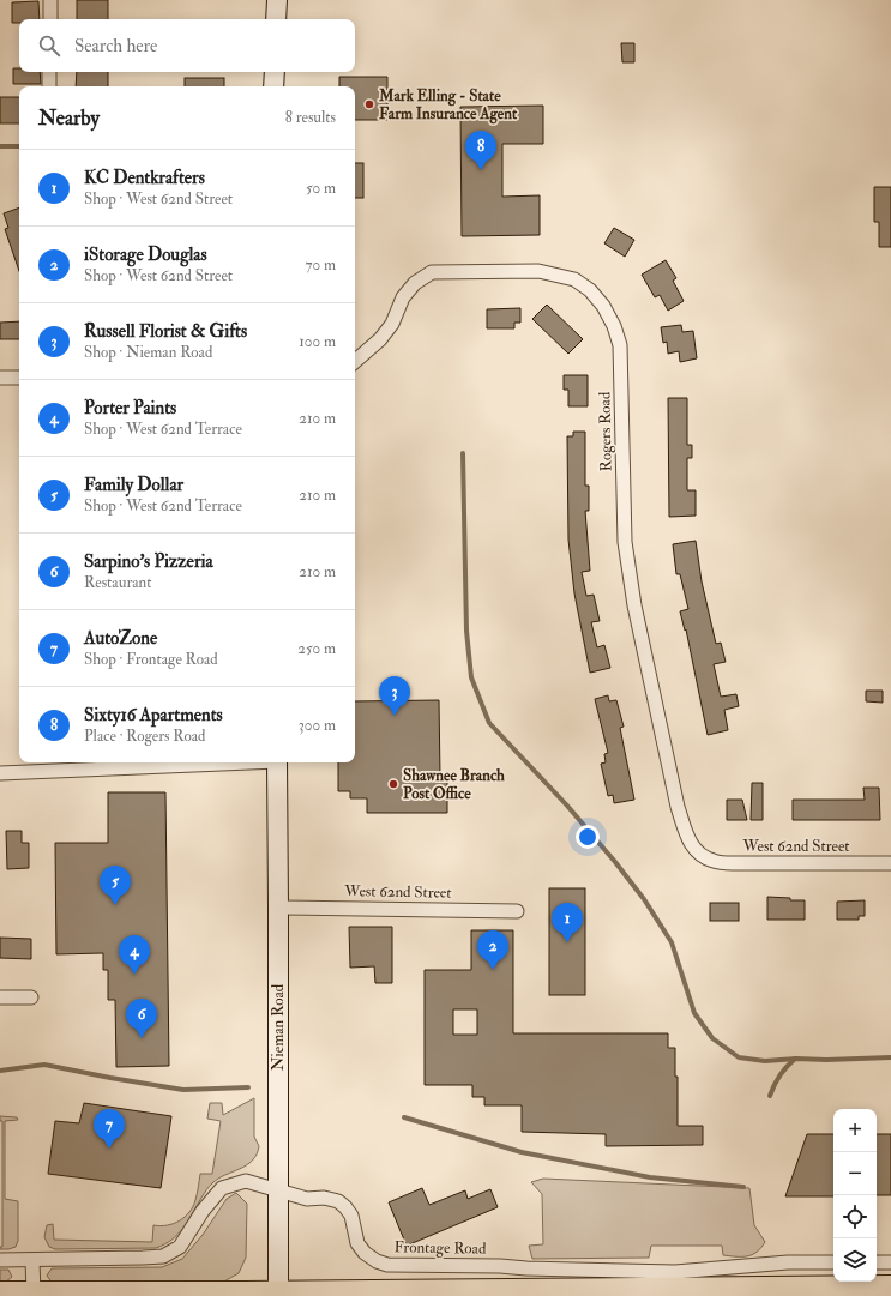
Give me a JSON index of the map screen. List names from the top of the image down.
{
  "streets": {
    "main road": ["Nieman Road"],
    "street": ["Rogers Road", "West 62nd Street", "Frontage Road"]
  },
  "crossings": [
    ["Rogers Road", "West 62nd Street"],
    ["West 62nd Street", "Nieman Road"],
    ["Nieman Road", "Frontage Road"]
  ],
  "places": ["Mark Elling - State Farm Insurance Agent", "Shawnee Branch Post Office"],
  "page": {
    "search": "Search here",
    "heading": ["Nearby", "8 results"],
    "pins": [
      "8",
      "3",
      "5",
      "1",
      "2",
      "4",
      "6",
      "7"
    ],
    "list": [
      {
        "mark": "1",
        "name": "KC Dentkrafters",
        "note": "Shop · West 62nd Street",
        "value": "50 m"
      },
      {
        "mark": "2",
        "name": "iStorage Douglas",
        "note": "Shop · West 62nd Street",
        "value": "70 m"
      },
      {
        "mark": "3",
        "name": "Russell Florist & Gifts",
        "note": "Shop · Nieman Road",
        "value": "100 m"
      },
      {
        "mark": "4",
        "name": "Porter Paints",
        "note": "Shop · West 62nd Terrace",
        "value": "210 m"
      },
      {
        "mark": "5",
        "name": "Family Dollar",
        "note": "Shop · West 62nd Terrace",
        "value": "210 m"
      },
      {
        "mark": "6",
        "name": "Sarpino's Pizzeria",
        "note": "Restaurant",
        "value": "210 m"
      },
      {
        "mark": "7",
        "name": "AutoZone",
        "note": "Shop · Frontage Road",
        "value": "250 m"
      },
      {
        "mark": "8",
        "name": "Sixty16 Apartments",
        "note": "Place · Rogers Road",
        "value": "300 m"
      }
    ],
    "map_buttons": ["+", "−"]
  }
}
